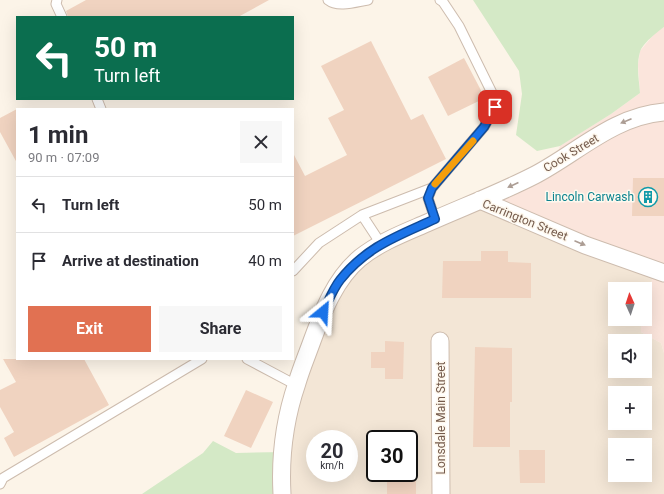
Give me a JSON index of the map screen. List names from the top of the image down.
{
  "streets": {
    "street": ["Cook Street", "Carrington Street", "Lonsdale Main Street"]
  },
  "crossings": [
    ["Cook Street", "Carrington Street"]
  ],
  "one_way": ["Cook Street"],
  "places": {
    "building": ["Lincoln Carwash"]
  },
  "north": "top",
  "page": {
    "turn": ["50 m", "Turn left"],
    "heading": ["1 min", "90 m · 07:09"],
    "list": [
      {
        "name": "Turn left",
        "value": "50 m"
      },
      {
        "name": "Arrive at destination",
        "value": "40 m"
      }
    ],
    "map_buttons": ["+", "−"],
    "buttons": ["Exit", "Share"],
    "speed": "20 km/h",
    "limit": "30"
  }
}
